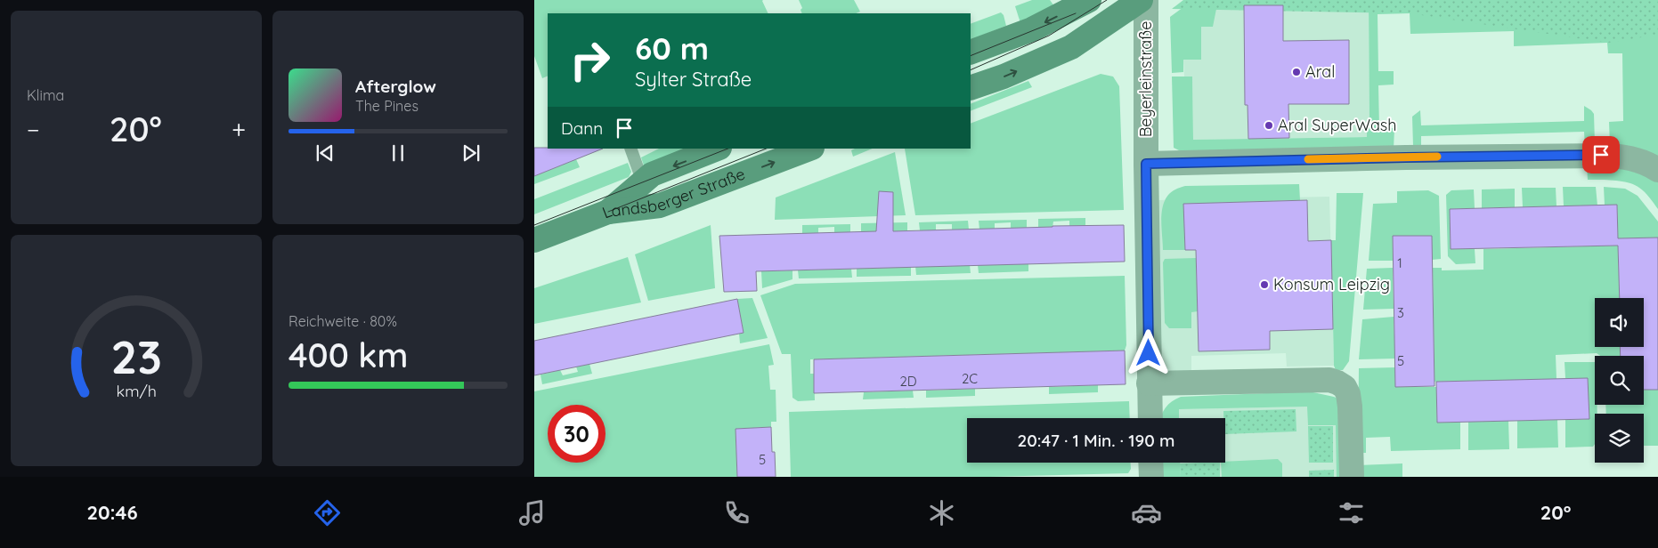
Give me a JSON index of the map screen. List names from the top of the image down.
{
  "streets": {
    "street": ["Beyerleinstraße", "Landsberger Straße"]
  },
  "places": ["Aral", "Aral SuperWash", "Konsum Leipzig"],
  "house_numbers": [
    "1",
    "3",
    "5",
    "2C",
    "2D",
    "5"
  ],
  "page": {
    "tile": [
      "Klima",
      ["Reichweite · 80%", "400 km"]
    ],
    "turn": ["60 m", "Sylter Straße"],
    "song": ["Afterglow", "The Pines"],
    "then": "Dann",
    "heat": ["−", "20°", "+"],
    "limit": "30",
    "trip": "20:47 · 1 Min. · 190 m",
    "tabs": ["20:46", "20°"],
    "gauge": ["23", "km/h"]
  }
}
